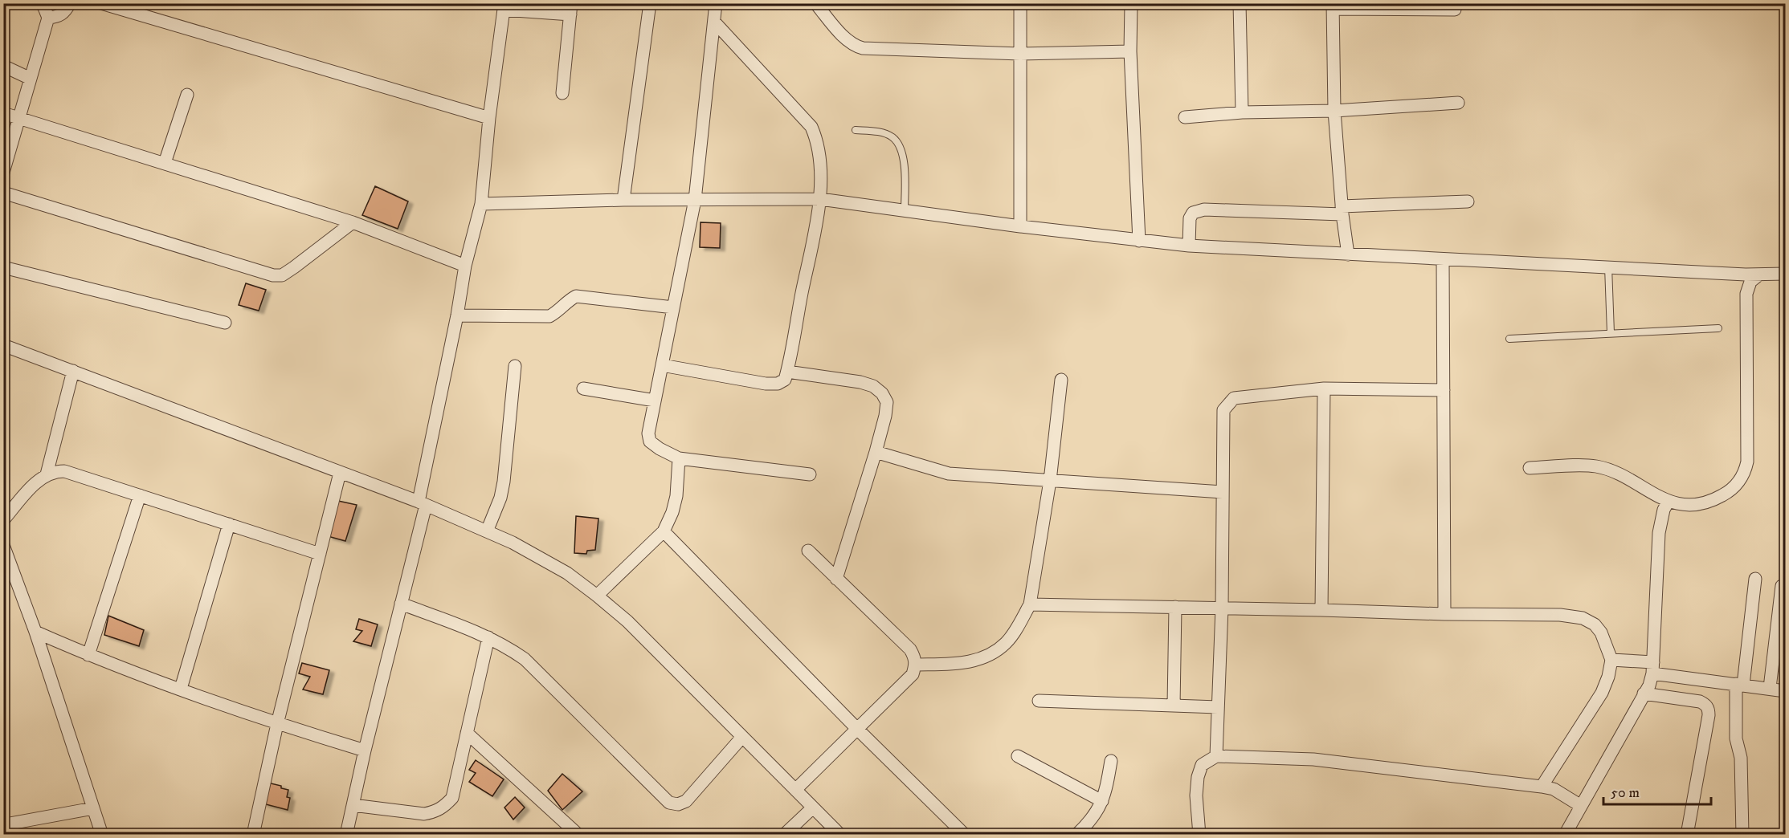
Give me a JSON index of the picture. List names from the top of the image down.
{
  "scale_bar": "50 m"
}
